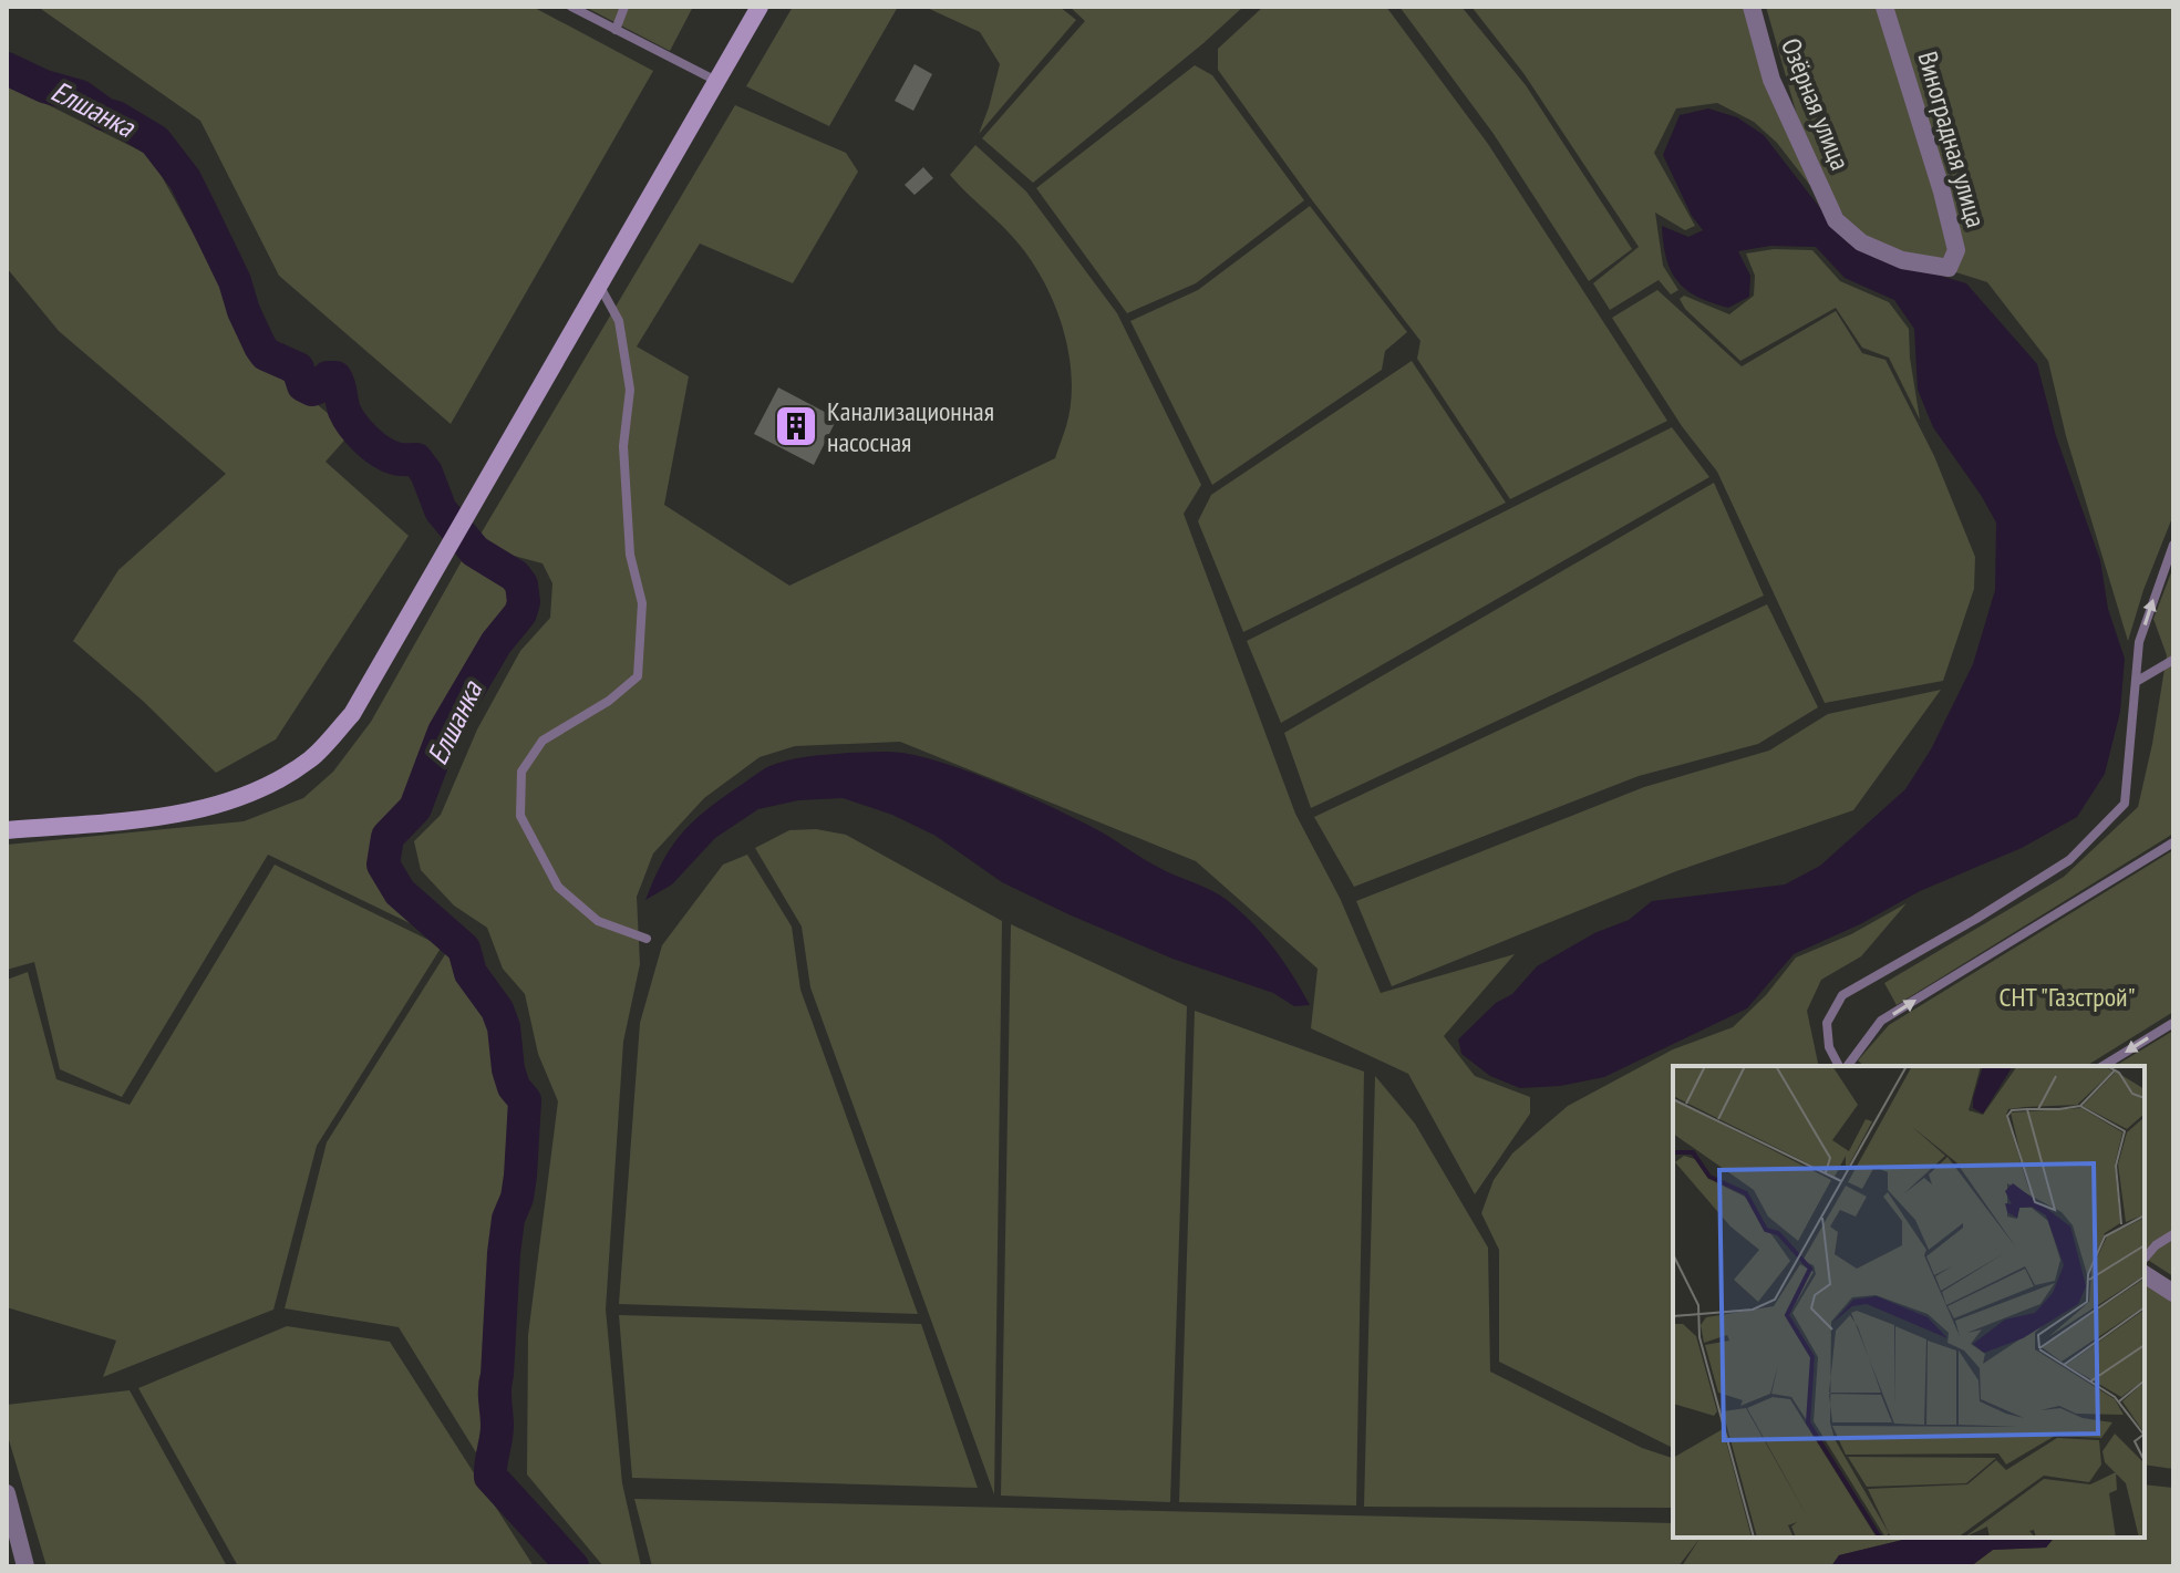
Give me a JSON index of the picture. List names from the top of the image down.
{
  "streets": {
    "street": ["Озёрная улица", "Виноградная улица"]
  },
  "crossings": [
    ["Озёрная улица", "Виноградная улица"]
  ],
  "water": ["Елшанка"],
  "parks": ["СНТ \"Газстрой\""],
  "places": {
    "building": ["Канализационная насосная"]
  }
}
